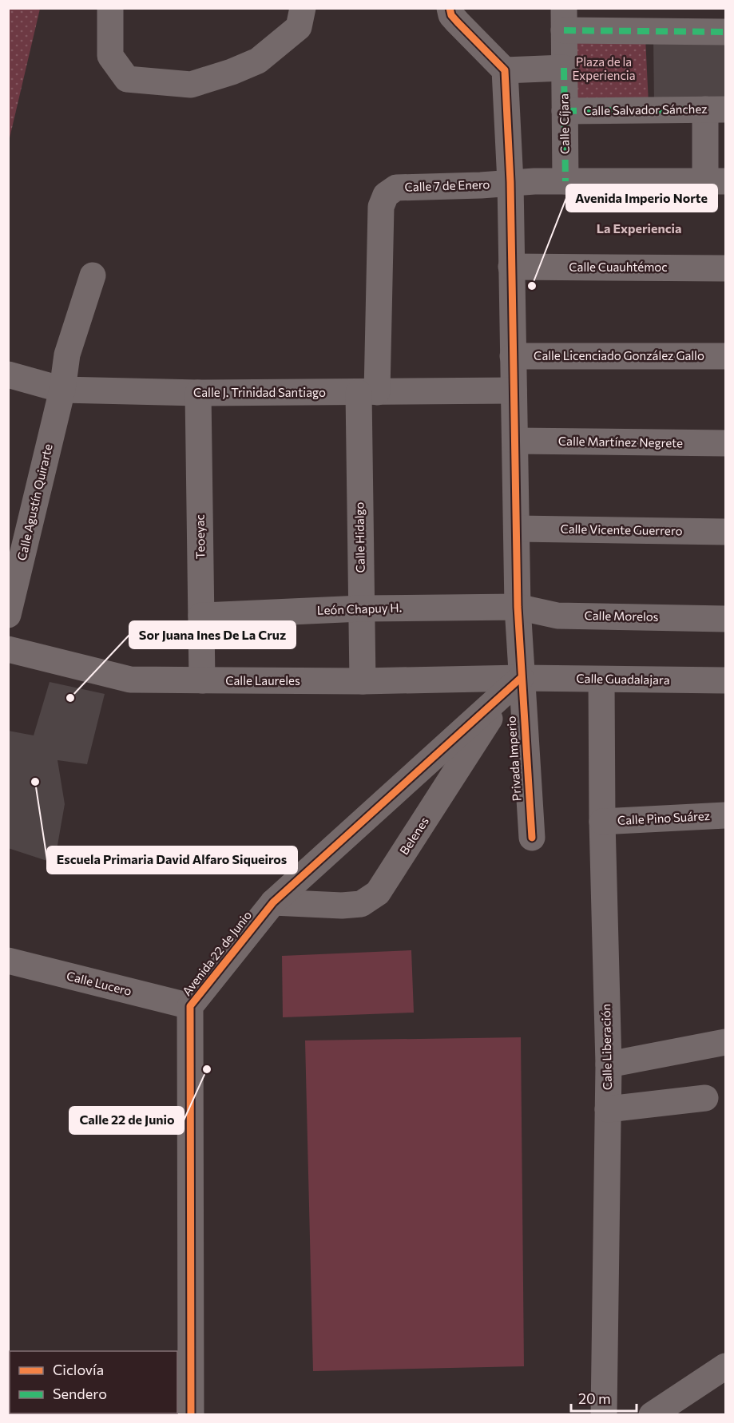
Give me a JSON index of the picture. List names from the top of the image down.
{
  "streets": {
    "street": [
      "Calle Salvador Sánchez",
      "Calle Cíjara",
      "Calle 7 de Enero",
      "Calle Cuauhtémoc",
      "Calle Licenciado González Gallo",
      "Calle J. Trinidad Santiago",
      "Calle Martínez Negrete",
      "Calle Agustín Quirarte",
      "Calle Vicente Guerrero",
      "Teoeyac",
      "Calle Hidalgo",
      "León Chapuy H.",
      "Calle Morelos",
      "Calle Guadalajara",
      "Calle Laureles",
      "Privada Imperio",
      "Calle Pino Suárez",
      "Belenes",
      "Avenida 22 de Junio",
      "Calle Lucero",
      "Calle Liberación"
    ]
  },
  "crossings": [
    ["Calle Salvador Sánchez", "Calle Cíjara"],
    ["Calle Cíjara", "Calle 7 de Enero"],
    ["Calle 7 de Enero", "Calle Hidalgo"],
    ["Calle 7 de Enero", "Privada Imperio"],
    ["Calle Cuauhtémoc", "Privada Imperio"],
    ["Calle Licenciado González Gallo", "Privada Imperio"],
    ["Calle J. Trinidad Santiago", "Calle Agustín Quirarte"],
    ["Calle J. Trinidad Santiago", "Teoeyac"],
    ["Calle J. Trinidad Santiago", "Calle Hidalgo"],
    ["Calle J. Trinidad Santiago", "Privada Imperio"],
    ["Calle Martínez Negrete", "Privada Imperio"],
    ["Calle Vicente Guerrero", "Privada Imperio"],
    ["Teoeyac", "León Chapuy H."],
    ["Teoeyac", "Calle Laureles"],
    ["Calle Hidalgo", "León Chapuy H."],
    ["Calle Hidalgo", "Calle Laureles"],
    ["León Chapuy H.", "Calle Morelos"],
    ["León Chapuy H.", "Privada Imperio"],
    ["Calle Morelos", "Privada Imperio"],
    ["Calle Guadalajara", "Calle Laureles"],
    ["Calle Guadalajara", "Privada Imperio"],
    ["Calle Guadalajara", "Belenes"],
    ["Calle Guadalajara", "Avenida 22 de Junio"],
    ["Calle Guadalajara", "Calle Liberación"],
    ["Calle Laureles", "Privada Imperio"],
    ["Calle Laureles", "Belenes"],
    ["Calle Laureles", "Avenida 22 de Junio"],
    ["Privada Imperio", "Belenes"],
    ["Privada Imperio", "Avenida 22 de Junio"],
    ["Calle Pino Suárez", "Calle Liberación"],
    ["Belenes", "Avenida 22 de Junio"],
    ["Avenida 22 de Junio", "Calle Lucero"]
  ],
  "districts": ["La Experiencia"],
  "parks": ["Plaza de la Experiencia"],
  "places": [
    "Avenida Imperio Norte",
    "Sor Juana Ines De La Cruz",
    "Escuela Primaria David Alfaro Siqueiros",
    "Calle 22 de Junio"
  ],
  "legend": ["Ciclovía", "Sendero"],
  "scale_bar": "20 m"
}
